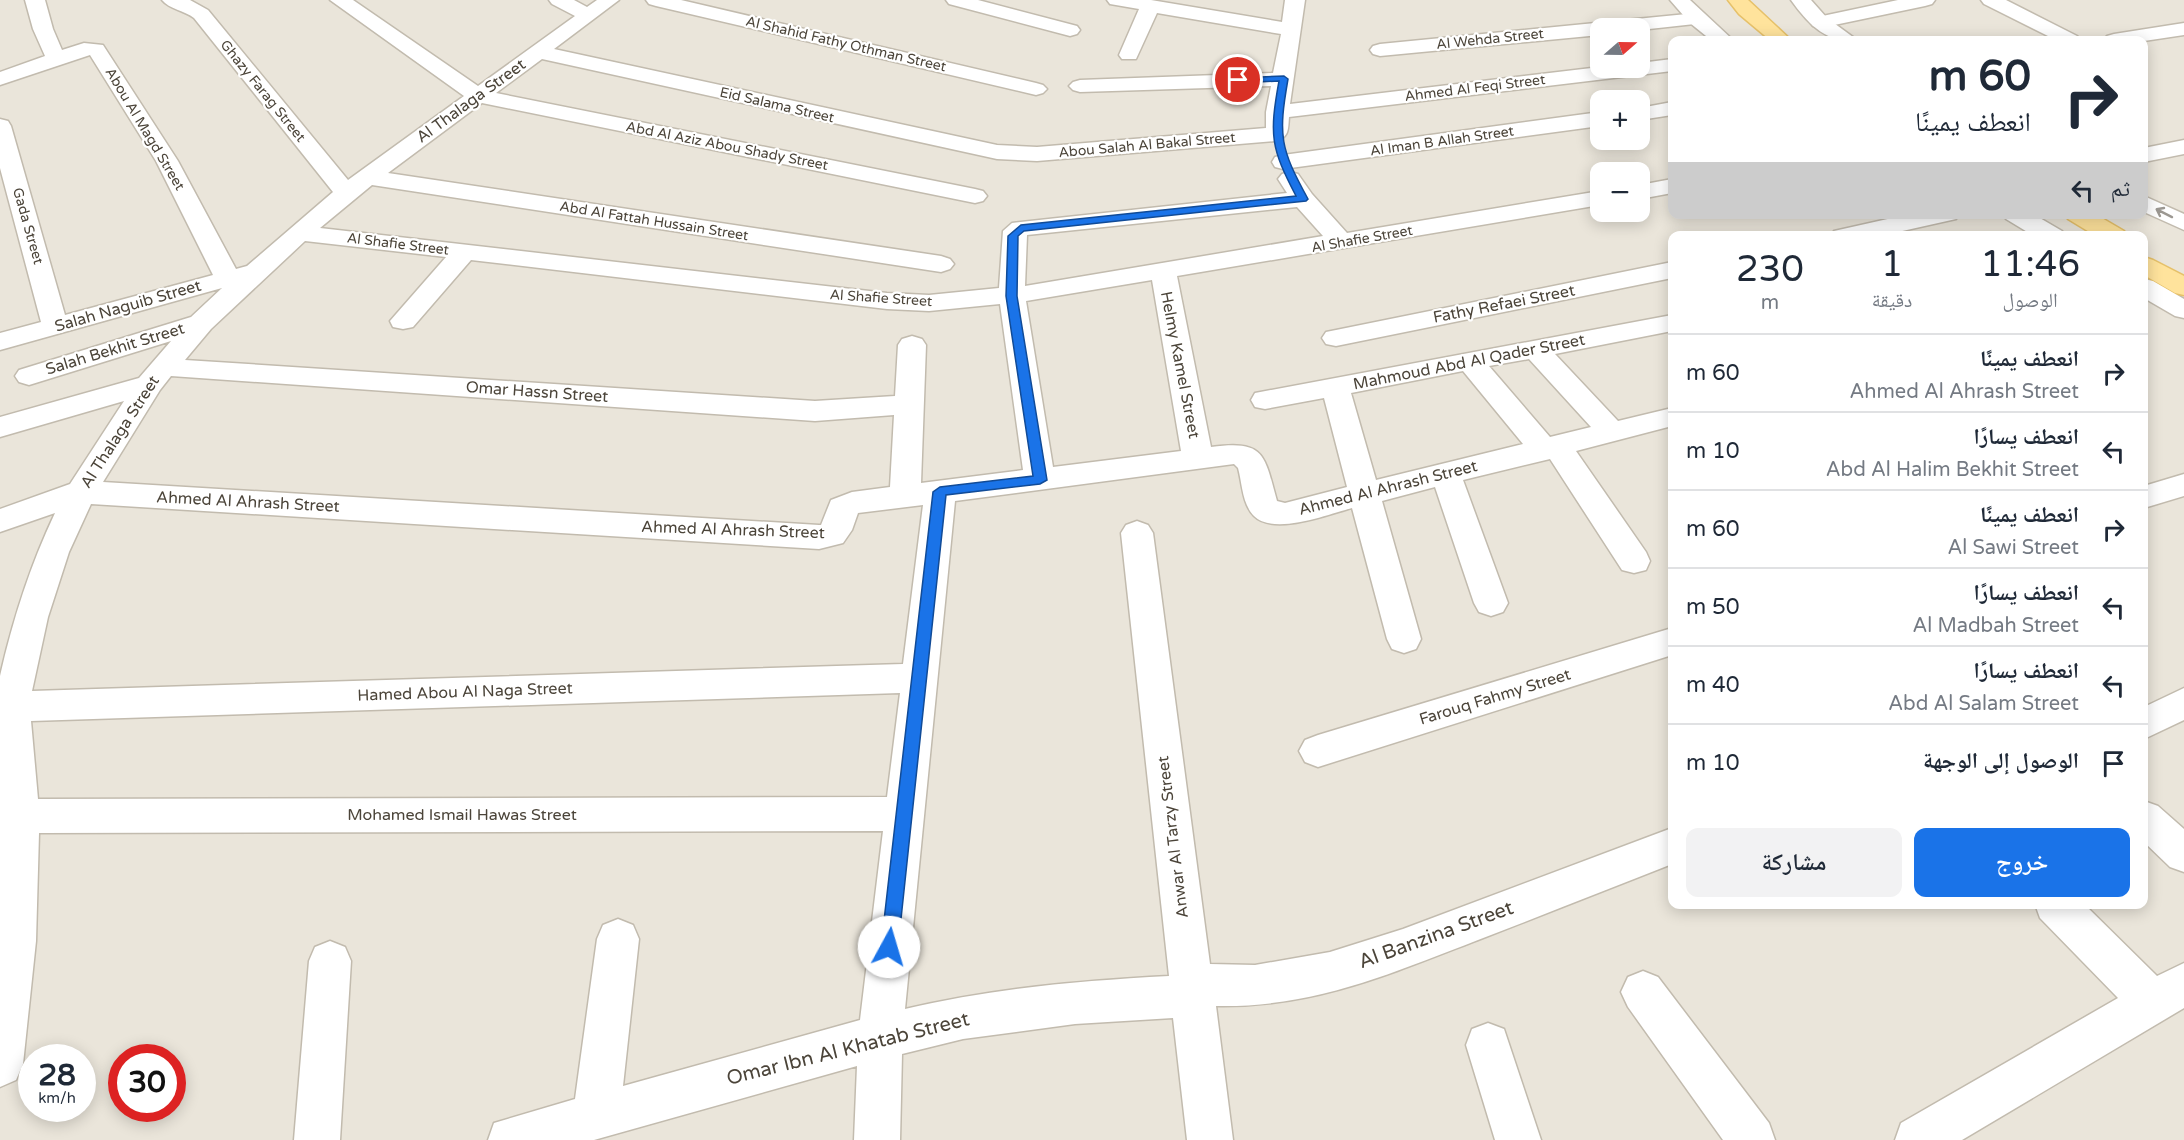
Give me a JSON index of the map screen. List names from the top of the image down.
{
  "streets": {
    "street": [
      "Al Wehda Street",
      "Al Shahid Fathy Othman Street",
      "Ahmed Al Feqi Street",
      "Ghazy Farag Street",
      "Al Thalaga Street",
      "Eid Salama Street",
      "Abou Al Magd Street",
      "Al Iman B Allah Street",
      "Abou Salah Al Bakal Street",
      "Abd Al Aziz Abou Shady Street",
      "Abd Al Fattah Hussain Street",
      "Gada Street",
      "Al Shafie Street",
      "Fathy Refaei Street",
      "Salah Naguib Street",
      "Salah Bekhit Street",
      "Mahmoud Abd Al Qader Street",
      "Helmy Kamel Street",
      "Omar Hassn Street",
      "Ahmed Al Ahrash Street",
      "Hamed Abou Al Naga Street",
      "Farouq Fahmy Street",
      "Mohamed Ismail Hawas Street",
      "Anwar Al Tarzy Street",
      "Al Banzina Street",
      "Omar Ibn Al Khatab Street"
    ]
  },
  "crossings": [
    ["Ahmed Al Feqi Street", "Abou Salah Al Bakal Street"],
    ["Ghazy Farag Street", "Al Thalaga Street"],
    ["Ghazy Farag Street", "Abd Al Fattah Hussain Street"],
    ["Al Thalaga Street", "Eid Salama Street"],
    ["Al Thalaga Street", "Abou Al Magd Street"],
    ["Al Thalaga Street", "Abd Al Aziz Abou Shady Street"],
    ["Al Thalaga Street", "Abd Al Fattah Hussain Street"],
    ["Al Thalaga Street", "Al Shafie Street"],
    ["Al Thalaga Street", "Salah Naguib Street"],
    ["Al Thalaga Street", "Salah Bekhit Street"],
    ["Al Thalaga Street", "Omar Hassn Street"],
    ["Al Thalaga Street", "Ahmed Al Ahrash Street"],
    ["Al Thalaga Street", "Hamed Abou Al Naga Street"],
    ["Al Thalaga Street", "Mohamed Ismail Hawas Street"],
    ["Eid Salama Street", "Abou Salah Al Bakal Street"],
    ["Abou Al Magd Street", "Salah Naguib Street"],
    ["Gada Street", "Salah Naguib Street"],
    ["Al Shafie Street", "Helmy Kamel Street"],
    ["Helmy Kamel Street", "Ahmed Al Ahrash Street"],
    ["Anwar Al Tarzy Street", "Al Banzina Street"],
    ["Anwar Al Tarzy Street", "Omar Ibn Al Khatab Street"],
    ["Al Banzina Street", "Omar Ibn Al Khatab Street"]
  ],
  "north": "right",
  "page": {
    "map_buttons": ["+", "−"],
    "turn": ["60 m", "انعطف يمينًا"],
    "then": "ثم",
    "eta": [
      "11:46",
      "الوصول",
      "1",
      "دقيقة",
      "230",
      "m"
    ],
    "list": [
      {
        "name": "انعطف يمينًا",
        "note": "Ahmed Al Ahrash Street",
        "value": "60 m"
      },
      {
        "name": "انعطف يسارًا",
        "note": "Abd Al Halim Bekhit Street",
        "value": "10 m"
      },
      {
        "name": "انعطف يمينًا",
        "note": "Al Sawi Street",
        "value": "60 m"
      },
      {
        "name": "انعطف يسارًا",
        "note": "Al Madbah Street",
        "value": "50 m"
      },
      {
        "name": "انعطف يسارًا",
        "note": "Abd Al Salam Street",
        "value": "40 m"
      },
      {
        "name": "الوصول إلى الوجهة",
        "value": "10 m"
      }
    ],
    "buttons": ["خروج", "مشاركة"],
    "speed": "28 km/h",
    "limit": "30"
  }
}
